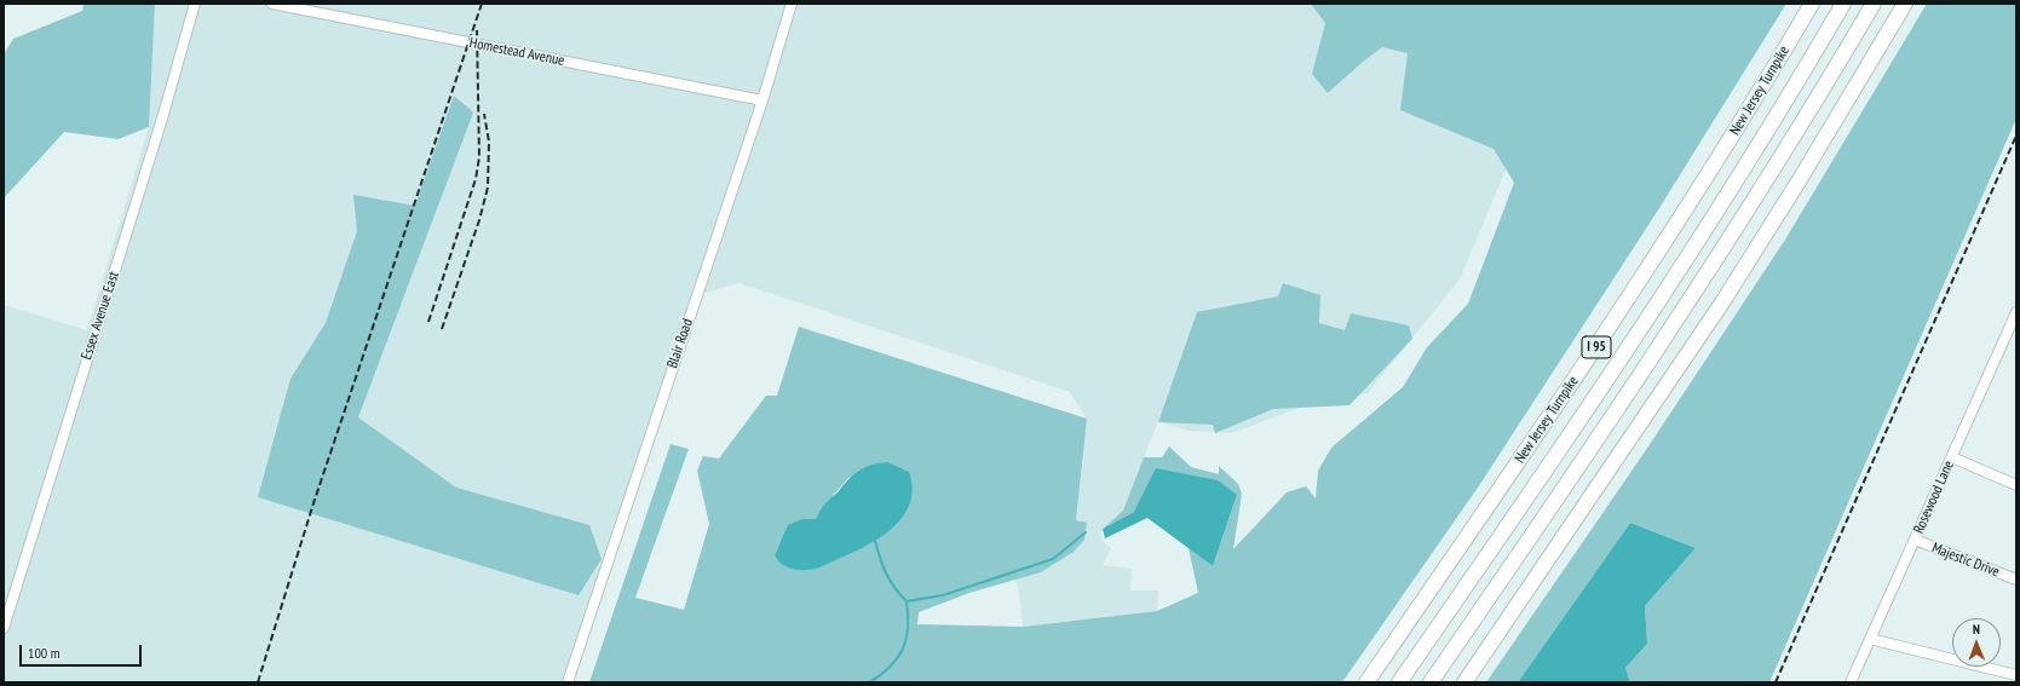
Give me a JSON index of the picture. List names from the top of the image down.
{
  "streets": {
    "highway": ["New Jersey Turnpike", "I 95"],
    "street": [
      "Homestead Avenue",
      "Essex Avenue East",
      "Blair Road",
      "Rosewood Lane",
      "Majestic Drive"
    ]
  },
  "crossings": [
    ["Homestead Avenue", "Blair Road"],
    ["Rosewood Lane", "Majestic Drive"]
  ],
  "scale_bar": "100 m",
  "north": "top"
}
